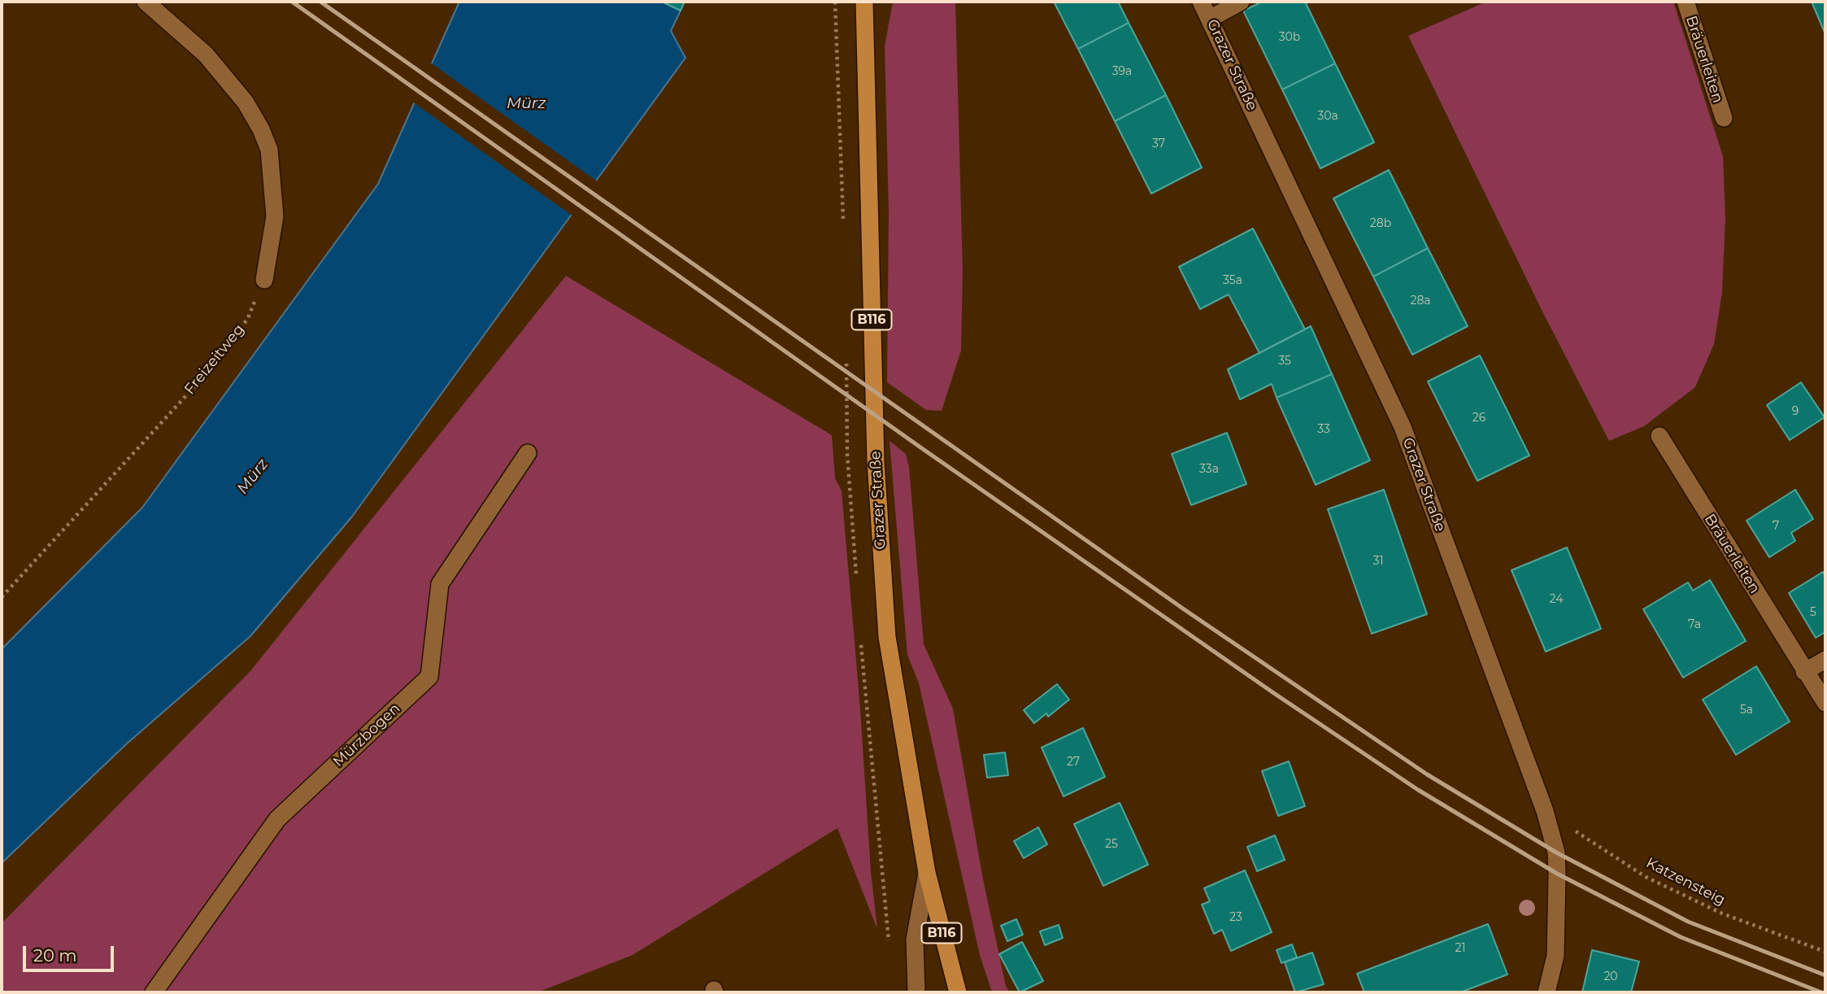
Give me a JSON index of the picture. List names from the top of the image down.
{
  "streets": {
    "main road": ["Grazer Straße", "B116"],
    "street": ["Bräuerleiten", "Mürzbogen"],
    "path": ["Freizeitweg", "Katzensteig"]
  },
  "crossings": [
    ["Grazer Straße", "Katzensteig"]
  ],
  "water": ["Mürz"],
  "house_numbers": [
    "30b",
    "39a",
    "30a",
    "37",
    "28b",
    "35a",
    "28a",
    "35",
    "9",
    "26",
    "33",
    "33a",
    "7",
    "31",
    "24",
    "5",
    "7a",
    "5a",
    "27",
    "25",
    "23",
    "21",
    "20"
  ],
  "scale_bar": "20 m"
}
